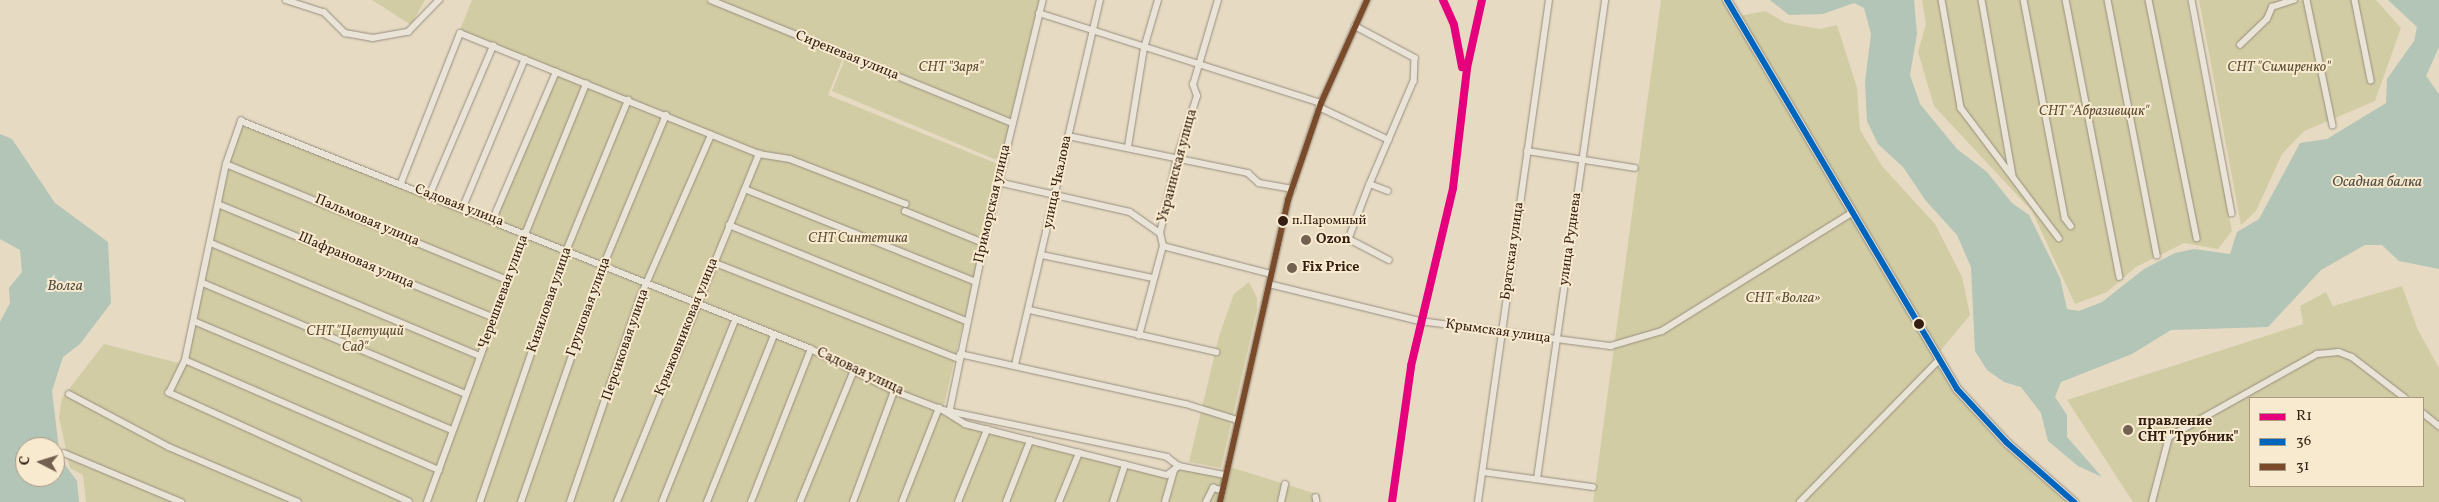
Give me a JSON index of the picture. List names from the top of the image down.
{
  "streets": {
    "street": [
      "Сиреневая улица",
      "Украинская улица",
      "улица Чкалова",
      "Приморская улица",
      "Садовая улица",
      "Пальмовая улица",
      "улица Руднева",
      "Братская улица",
      "Шафрановая улица",
      "Черешневая улица",
      "Кизиловая улица",
      "Грушовая улица",
      "Крыжовниковая улица",
      "Крымская улица",
      "Персиковая улица"
    ]
  },
  "crossings": [
    ["Сиреневая улица", "Приморская улица"],
    ["Приморская улица", "Садовая улица"],
    ["Садовая улица", "Пальмовая улица"],
    ["Садовая улица", "Шафрановая улица"],
    ["Садовая улица", "Черешневая улица"],
    ["Садовая улица", "Кизиловая улица"],
    ["Садовая улица", "Грушовая улица"],
    ["Садовая улица", "Крыжовниковая улица"],
    ["Садовая улица", "Персиковая улица"],
    ["Пальмовая улица", "Черешневая улица"],
    ["улица Руднева", "Крымская улица"],
    ["Братская улица", "Крымская улица"],
    ["Шафрановая улица", "Черешневая улица"]
  ],
  "water": ["Осадная балка", "Волга"],
  "parks": [
    "СНТ \"Заря\"",
    "СНТ \"Симиренко\"",
    "СНТ \"Абразивщик\"",
    "СНТ Синтетика",
    "СНТ «Волга»",
    "СНТ \"Цветущий Сад\""
  ],
  "places": [
    "п.Паромный",
    "Ozon",
    "Fix Price",
    "правление СНТ \"Трубник\""
  ],
  "lines": ["transit line R1", "transit line 36", "transit line 31"],
  "legend": ["R1", "36", "31"],
  "north": "left"
}
